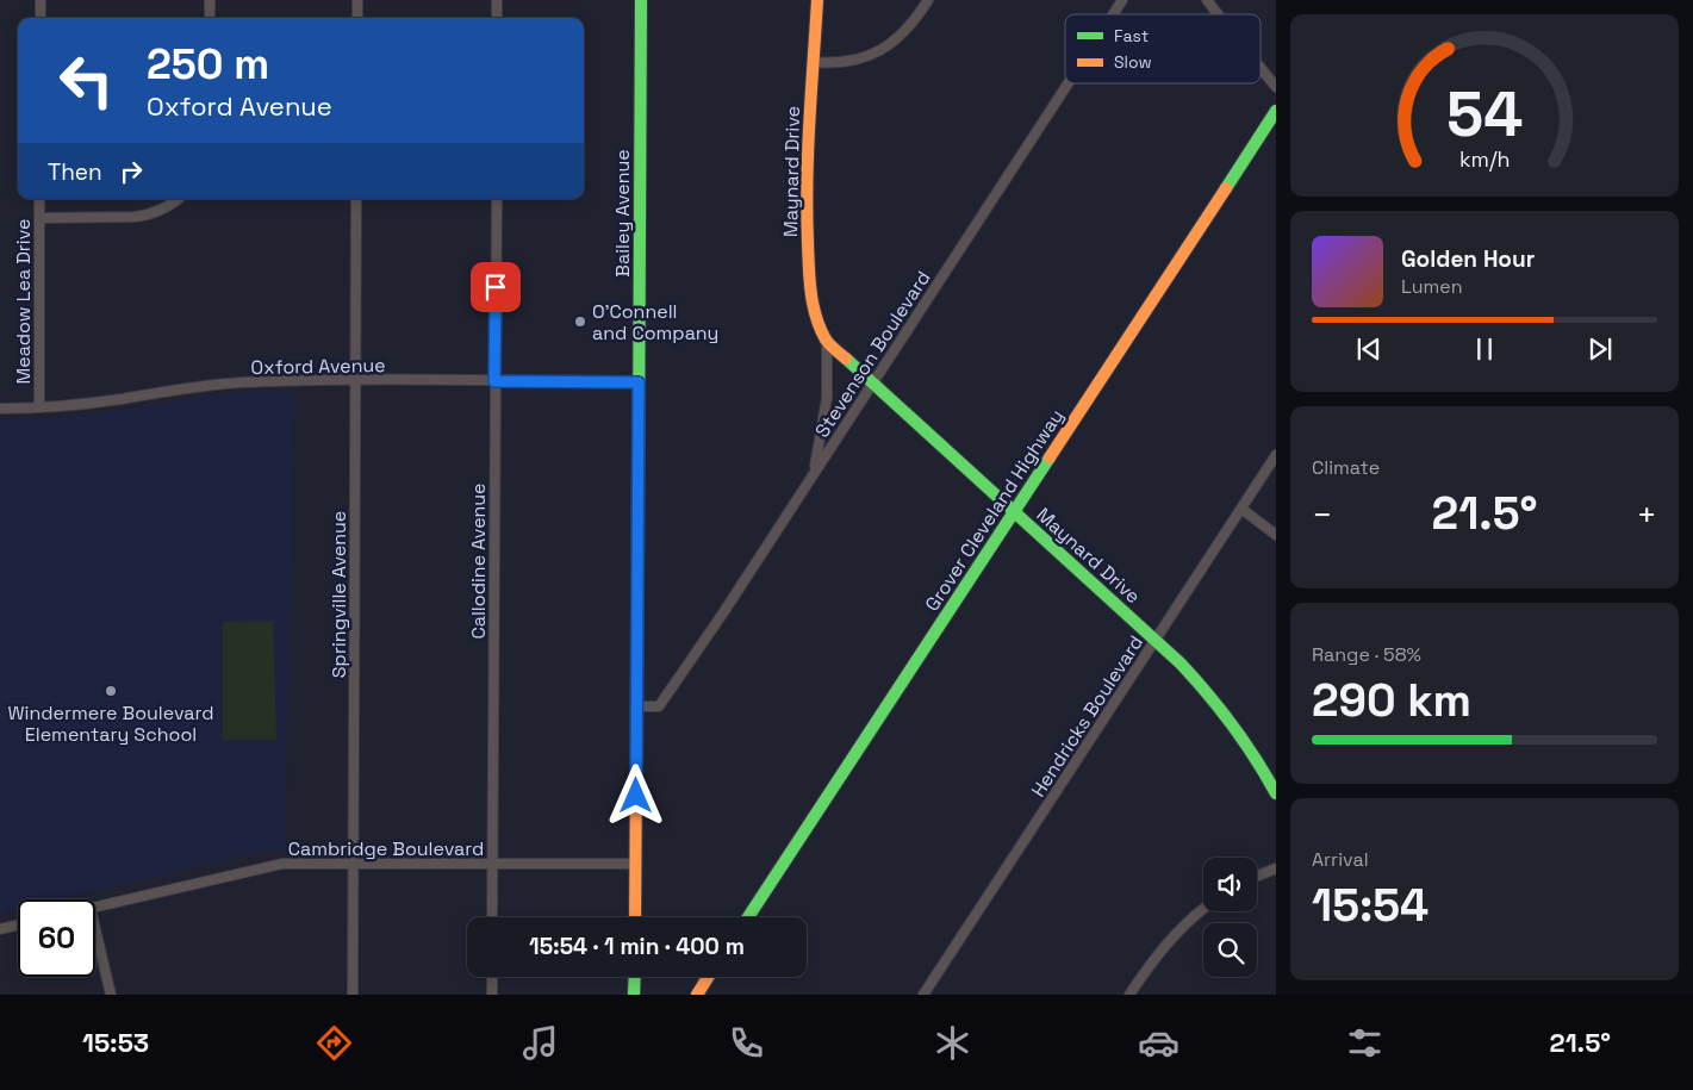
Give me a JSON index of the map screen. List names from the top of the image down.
{
  "streets": {
    "main road": ["Maynard Drive", "Bailey Avenue", "Grover Cleveland Highway"],
    "street": [
      "Meadow Lea Drive",
      "Stevenson Boulevard",
      "Oxford Avenue",
      "Callodine Avenue",
      "Springville Avenue",
      "Hendricks Boulevard",
      "Cambridge Boulevard"
    ]
  },
  "crossings": [
    ["Maynard Drive", "Stevenson Boulevard"],
    ["Maynard Drive", "Grover Cleveland Highway"],
    ["Maynard Drive", "Hendricks Boulevard"],
    ["Bailey Avenue", "Stevenson Boulevard"],
    ["Bailey Avenue", "Oxford Avenue"],
    ["Bailey Avenue", "Cambridge Boulevard"],
    ["Meadow Lea Drive", "Oxford Avenue"],
    ["Oxford Avenue", "Callodine Avenue"],
    ["Oxford Avenue", "Springville Avenue"],
    ["Callodine Avenue", "Cambridge Boulevard"],
    ["Springville Avenue", "Cambridge Boulevard"]
  ],
  "places": ["O’Connell and Company", "Windermere Boulevard Elementary School"],
  "legend": ["Fast", "Slow"],
  "page": {
    "turn": ["250 m", "Oxford Avenue"],
    "then": "Then",
    "song": ["Golden Hour", "Lumen"],
    "tile": [
      "Climate",
      ["Range · 58%", "290 km"],
      ["Arrival", "15:54"]
    ],
    "heat": ["−", "21.5°", "+"],
    "limit": "60",
    "trip": "15:54 · 1 min · 400 m",
    "tabs": ["15:53", "21.5°"],
    "gauge": ["54", "km/h"]
  }
}
